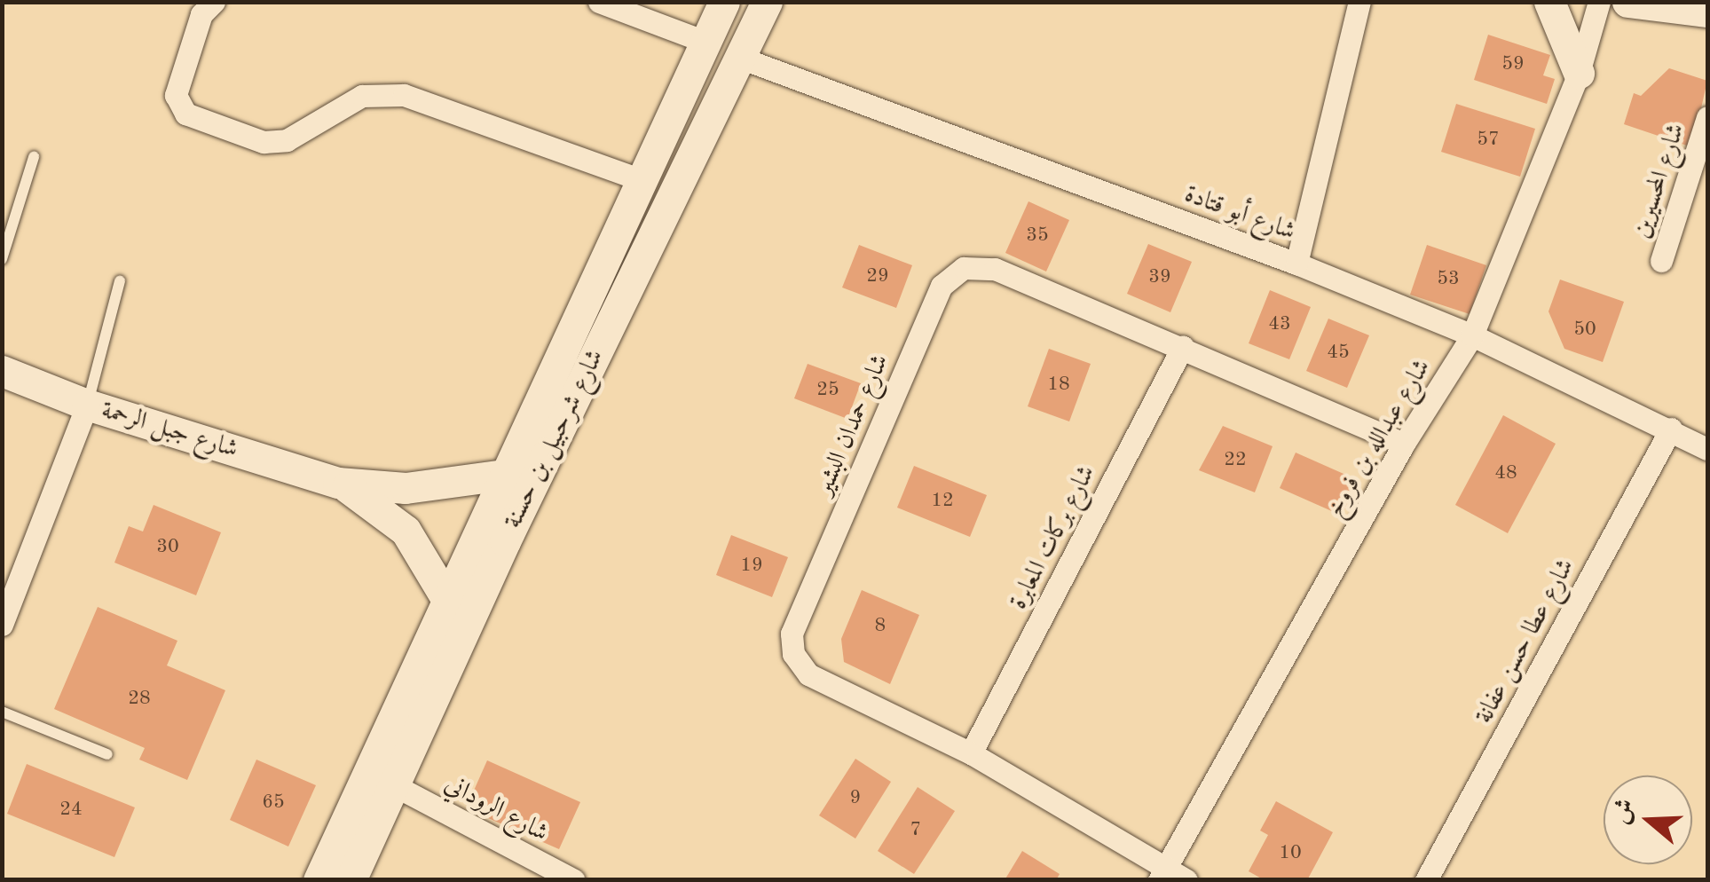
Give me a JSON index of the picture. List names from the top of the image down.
{
  "streets": {
    "street": [
      "شارع المحسيرين",
      "شارع أبو قتادة",
      "شارع حمدان البشير",
      "شارع جبل الرحمة",
      "شارع عبدالله بن فروخ",
      "شارع شرحبيل بن حسنة",
      "شارع بركات المعابرة",
      "شارع عطا حسن عفانة",
      "شارع الروداني"
    ]
  },
  "crossings": [
    ["شارع أبو قتادة", "شارع عبدالله بن فروخ"],
    ["شارع أبو قتادة", "شارع شرحبيل بن حسنة"],
    ["شارع أبو قتادة", "شارع عطا حسن عفانة"],
    ["شارع حمدان البشير", "شارع عبدالله بن فروخ"],
    ["شارع حمدان البشير", "شارع بركات المعابرة"],
    ["شارع جبل الرحمة", "شارع شرحبيل بن حسنة"],
    ["شارع شرحبيل بن حسنة", "شارع الروداني"]
  ],
  "house_numbers": [
    "59",
    "57",
    "35",
    "29",
    "39",
    "53",
    "43",
    "50",
    "45",
    "18",
    "25",
    "22",
    "48",
    "12",
    "30",
    "19",
    "8",
    "28",
    "9",
    "65",
    "24",
    "7",
    "10"
  ],
  "north": "left"
}
